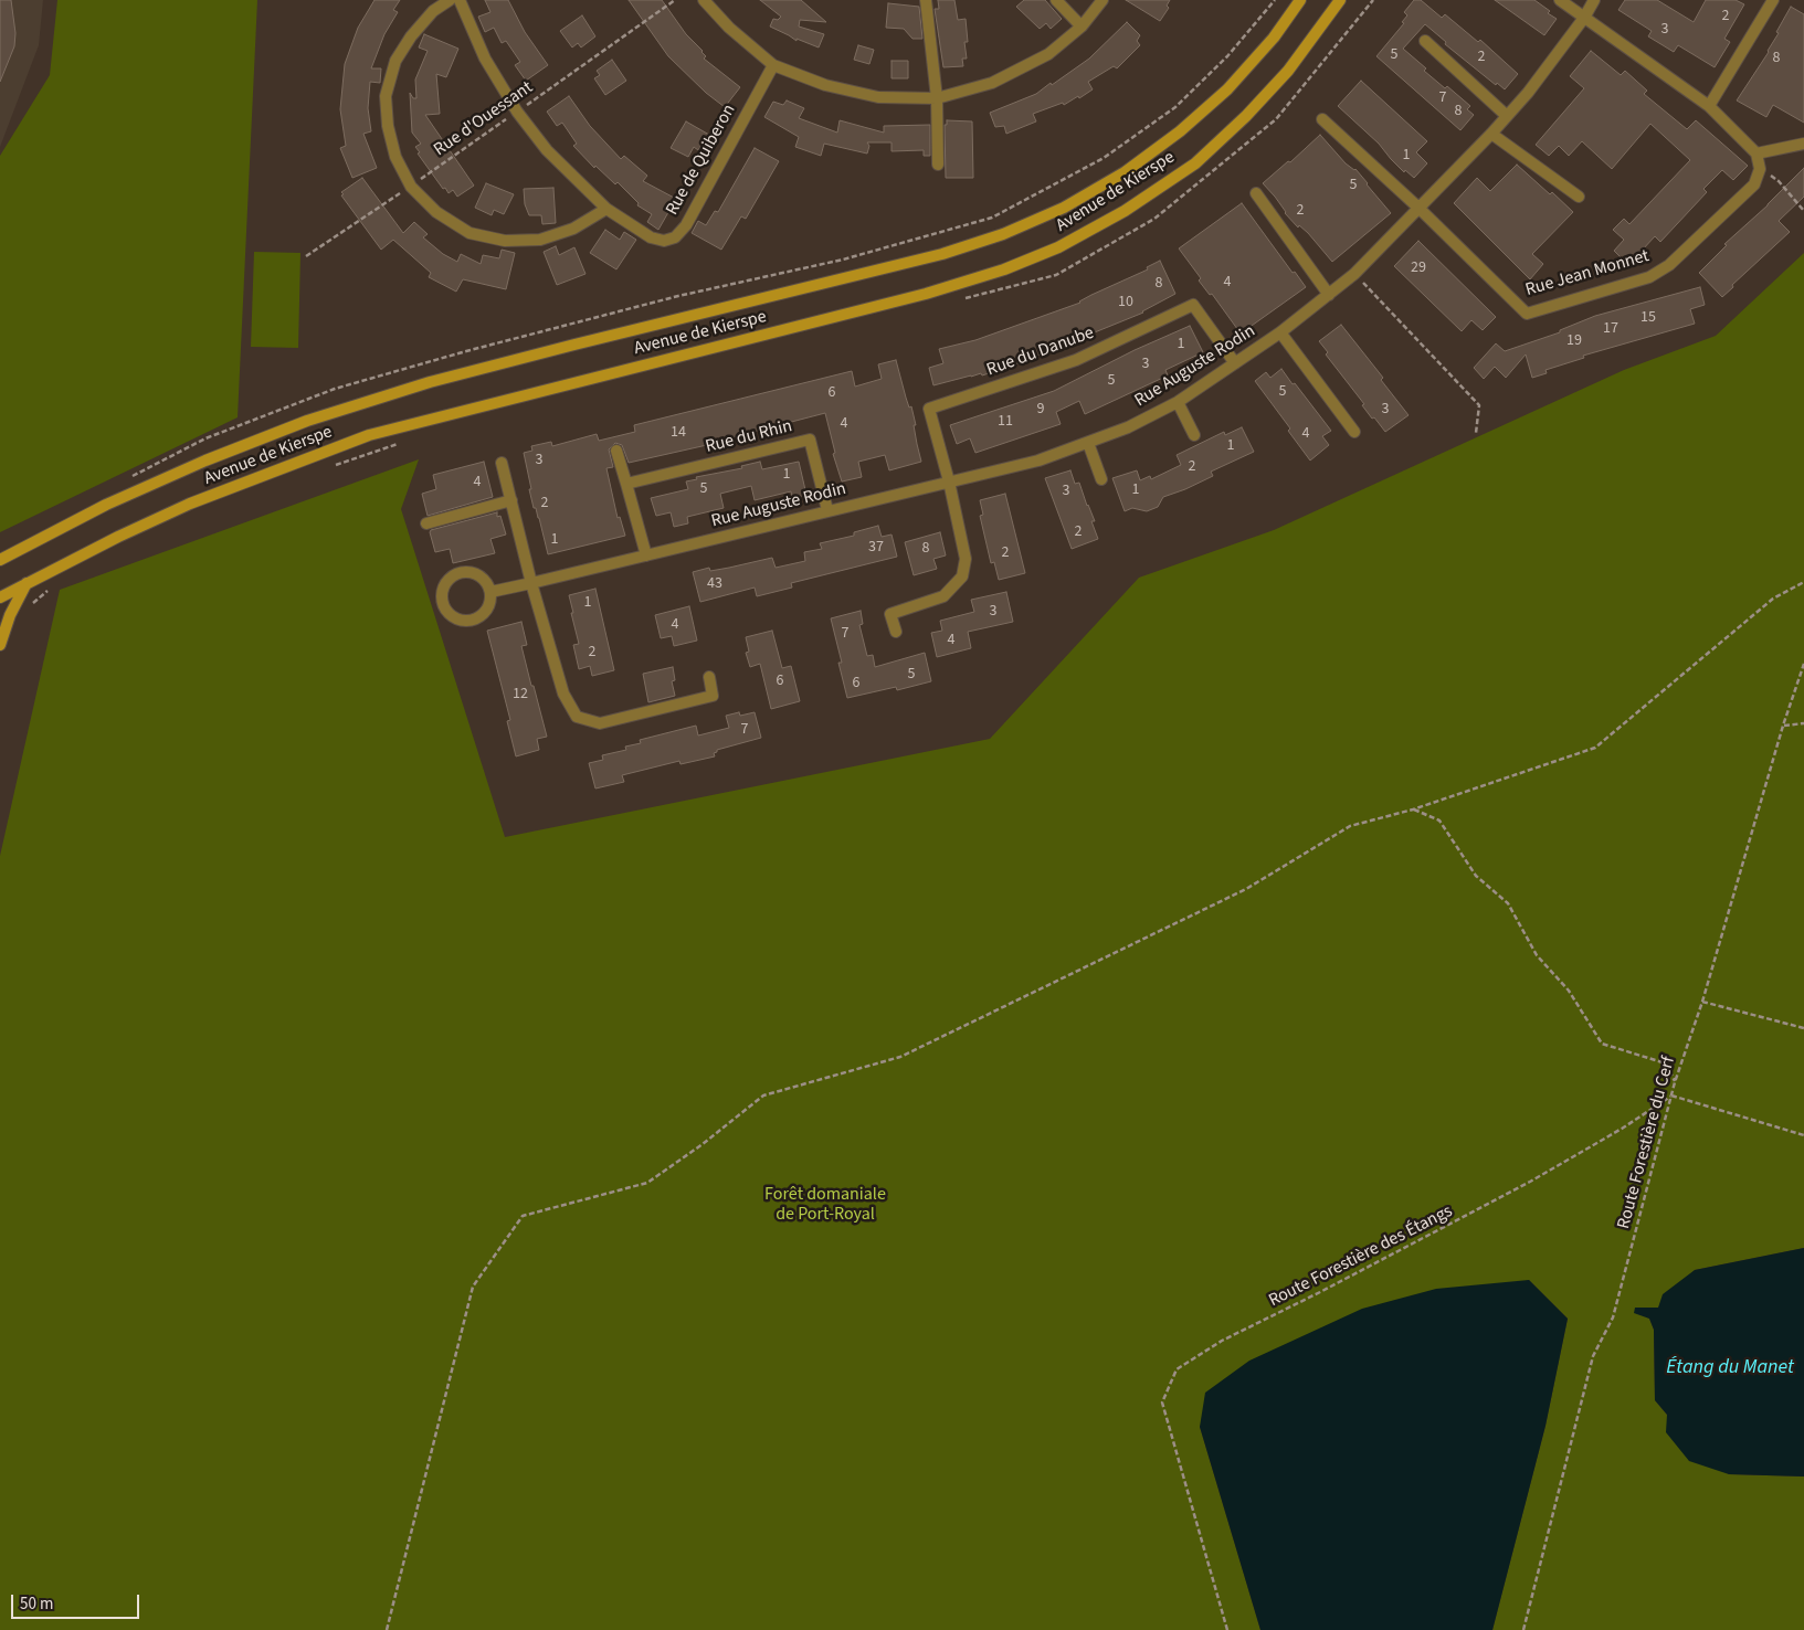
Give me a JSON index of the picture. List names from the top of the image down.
{
  "streets": {
    "main road": ["Avenue de Kierspe"],
    "street": [
      "Rue de Quiberon",
      "Rue Jean Monnet",
      "Rue du Danube",
      "Rue Auguste Rodin",
      "Rue du Rhin"
    ],
    "path": ["Rue d'Ouessant", "Route Forestière du Cerf", "Route Forestière des Étangs"]
  },
  "crossings": [
    ["Rue d'Ouessant", "Rue de Quiberon"],
    ["Rue Jean Monnet", "Rue Auguste Rodin"],
    ["Rue du Danube", "Rue Auguste Rodin"],
    ["Rue Auguste Rodin", "Rue du Rhin"],
    ["Route Forestière du Cerf", "Route Forestière des Étangs"]
  ],
  "water": ["Étang du Manet"],
  "parks": ["Forêt domaniale de Port-Royal"],
  "house_numbers": [
    "2",
    "3",
    "5",
    "2",
    "8",
    "7",
    "8",
    "1",
    "5",
    "2",
    "29",
    "4",
    "8",
    "10",
    "15",
    "17",
    "19",
    "1",
    "3",
    "5",
    "5",
    "6",
    "9",
    "3",
    "11",
    "4",
    "14",
    "4",
    "1",
    "3",
    "2",
    "1",
    "4",
    "5",
    "1",
    "3",
    "2",
    "2",
    "1",
    "37",
    "8",
    "2",
    "43",
    "1",
    "3",
    "4",
    "7",
    "4",
    "2",
    "5",
    "6",
    "6",
    "12",
    "7"
  ],
  "scale_bar": "50 m"
}
